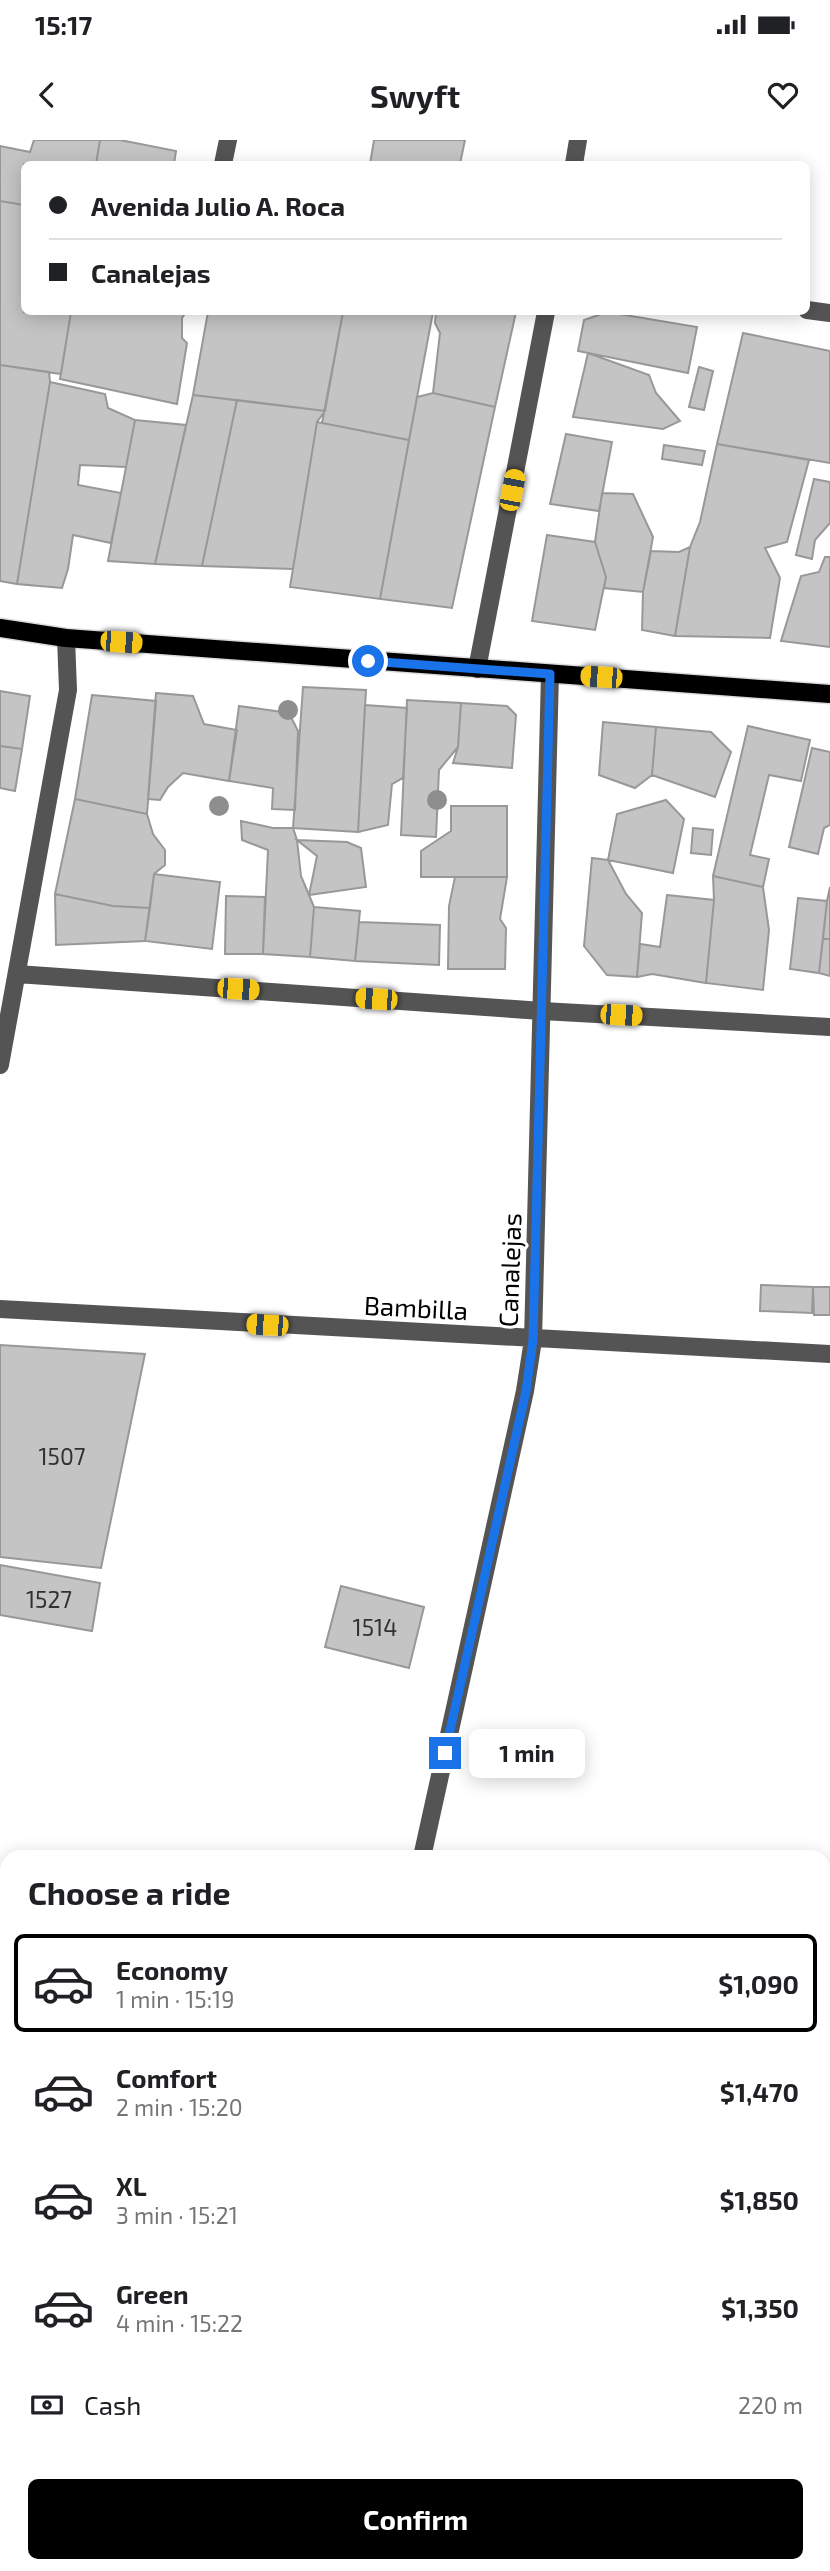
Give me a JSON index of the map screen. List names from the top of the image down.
{
  "streets": {
    "street": ["Canalejas", "Bambilla"]
  },
  "crossings": [
    ["Canalejas", "Bambilla"]
  ],
  "house_numbers": ["1507", "1527", "1514"],
  "page": {
    "status": "15:17",
    "header": "Swyft",
    "banner": ["Avenida Julio A. Roca", "Canalejas"],
    "bubble": "1 min",
    "heading": "Choose a ride",
    "list": [
      {
        "name": "Economy",
        "note": "1 min · 15:19",
        "value": "$1,090"
      },
      {
        "name": "Comfort",
        "note": "2 min · 15:20",
        "value": "$1,470"
      },
      {
        "name": "XL",
        "note": "3 min · 15:21",
        "value": "$1,850"
      },
      {
        "name": "Green",
        "note": "4 min · 15:22",
        "value": "$1,350"
      }
    ],
    "pay": ["Cash", "220 m"],
    "buttons": "Confirm"
  }
}
